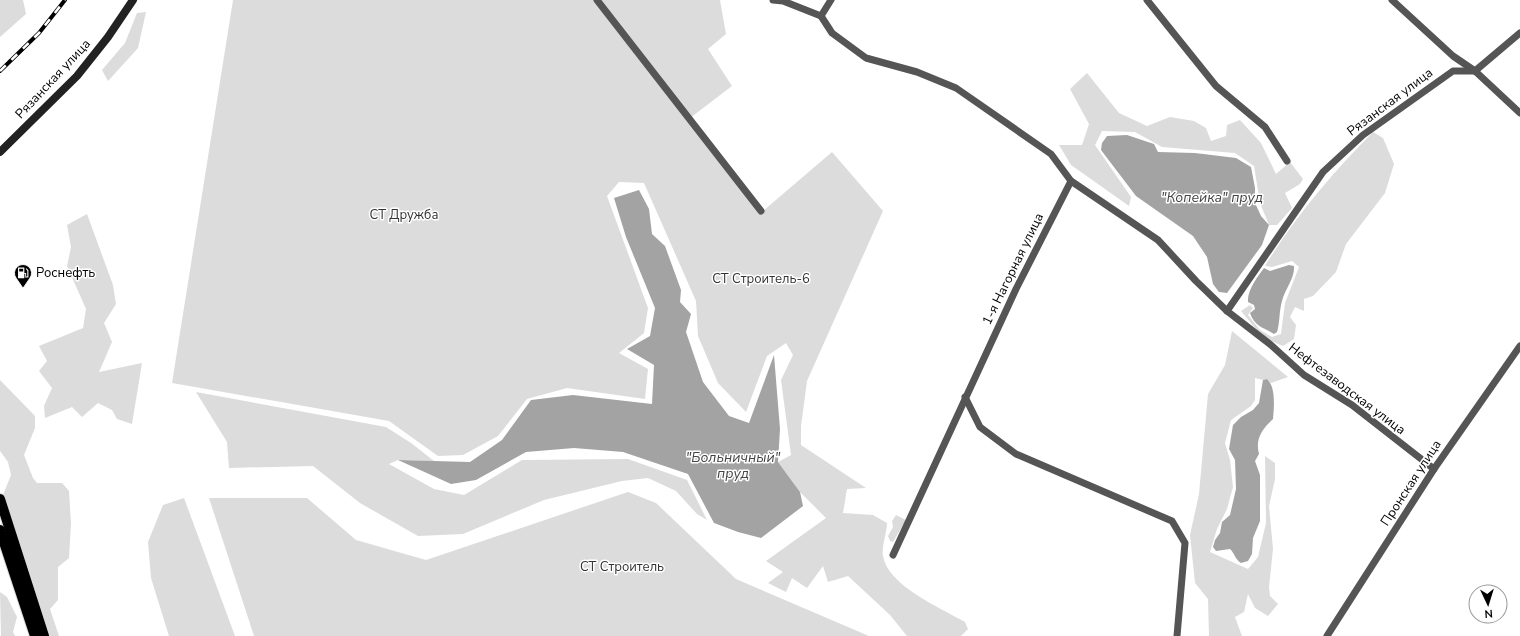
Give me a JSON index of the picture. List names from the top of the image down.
{
  "streets": {
    "street": [
      "Рязанская улица",
      "1-я Нагорная улица",
      "Нефтезаводская улица",
      "Пронская улица"
    ]
  },
  "crossings": [
    ["Рязанская улица", "Нефтезаводская улица"],
    ["Нефтезаводская улица", "Пронская улица"]
  ],
  "water": ["\"Копейка\" пруд", "\"Больничный\" пруд"],
  "parks": ["СТ Дружба", "СТ Строитель-6", "СТ Строитель"],
  "places": {
    "fuel station": ["Роснефть"]
  },
  "north": "bottom"
}
